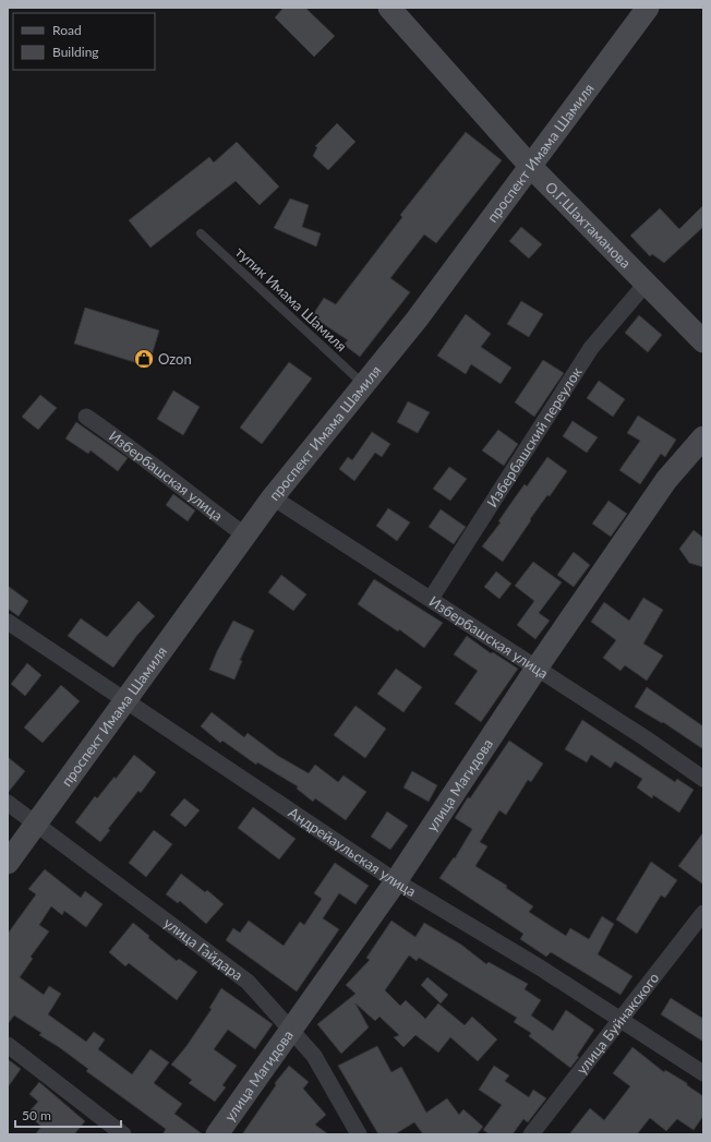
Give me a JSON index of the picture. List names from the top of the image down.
{
  "streets": {
    "main road": ["проспект Имама Шамиля", "О.Г.Шахтаманова", "улица Магидова"],
    "street": [
      "Избербашский переулок",
      "Избербашская улица",
      "Андрейаульская улица",
      "улица Гайдара",
      "улица Буйнакского"
    ],
    "lane": ["тупик Имама Шамиля"]
  },
  "crossings": [
    ["проспект Имама Шамиля", "О.Г.Шахтаманова"],
    ["проспект Имама Шамиля", "тупик Имама Шамиля"],
    ["проспект Имама Шамиля", "Избербашская улица"],
    ["проспект Имама Шамиля", "Андрейаульская улица"],
    ["проспект Имама Шамиля", "улица Гайдара"],
    ["О.Г.Шахтаманова", "Избербашский переулок"],
    ["Избербашский переулок", "Избербашская улица"],
    ["Избербашская улица", "улица Магидова"],
    ["улица Магидова", "Андрейаульская улица"],
    ["улица Магидова", "улица Гайдара"],
    ["Андрейаульская улица", "улица Буйнакского"]
  ],
  "places": {
    "shop": ["Ozon"]
  },
  "legend": ["Road", "Building"],
  "scale_bar": "50 m"
}
